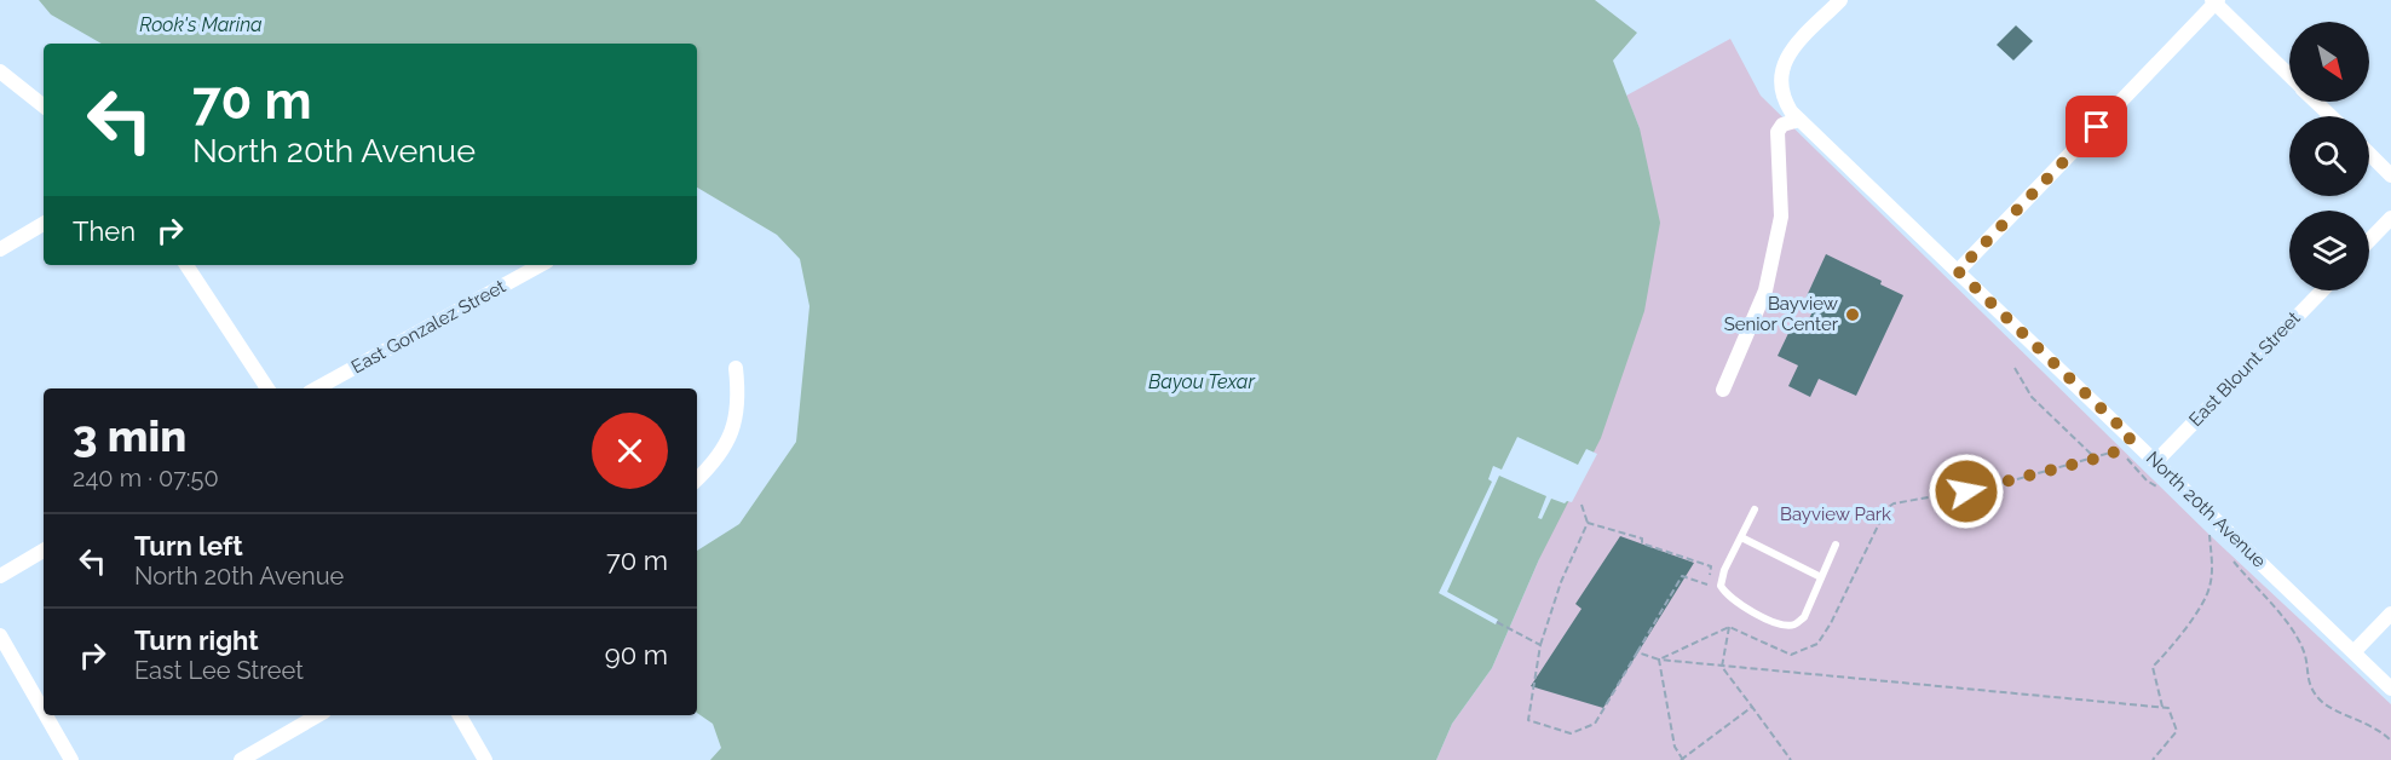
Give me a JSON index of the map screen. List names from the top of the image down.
{
  "streets": {
    "street": ["East Gonzalez Street", "East Blount Street", "North 20th Avenue"]
  },
  "crossings": [
    ["East Blount Street", "North 20th Avenue"]
  ],
  "water": ["Rook's Marina", "Bayou Texar"],
  "parks": ["Bayview Park"],
  "places": ["Bayview Senior Center"],
  "north": "bottom right",
  "page": {
    "turn": ["70 m", "North 20th Avenue"],
    "then": "Then",
    "heading": ["3 min", "240 m · 07:50"],
    "list": [
      {
        "name": "Turn left",
        "note": "North 20th Avenue",
        "value": "70 m"
      },
      {
        "name": "Turn right",
        "note": "East Lee Street",
        "value": "90 m"
      }
    ]
  }
}
